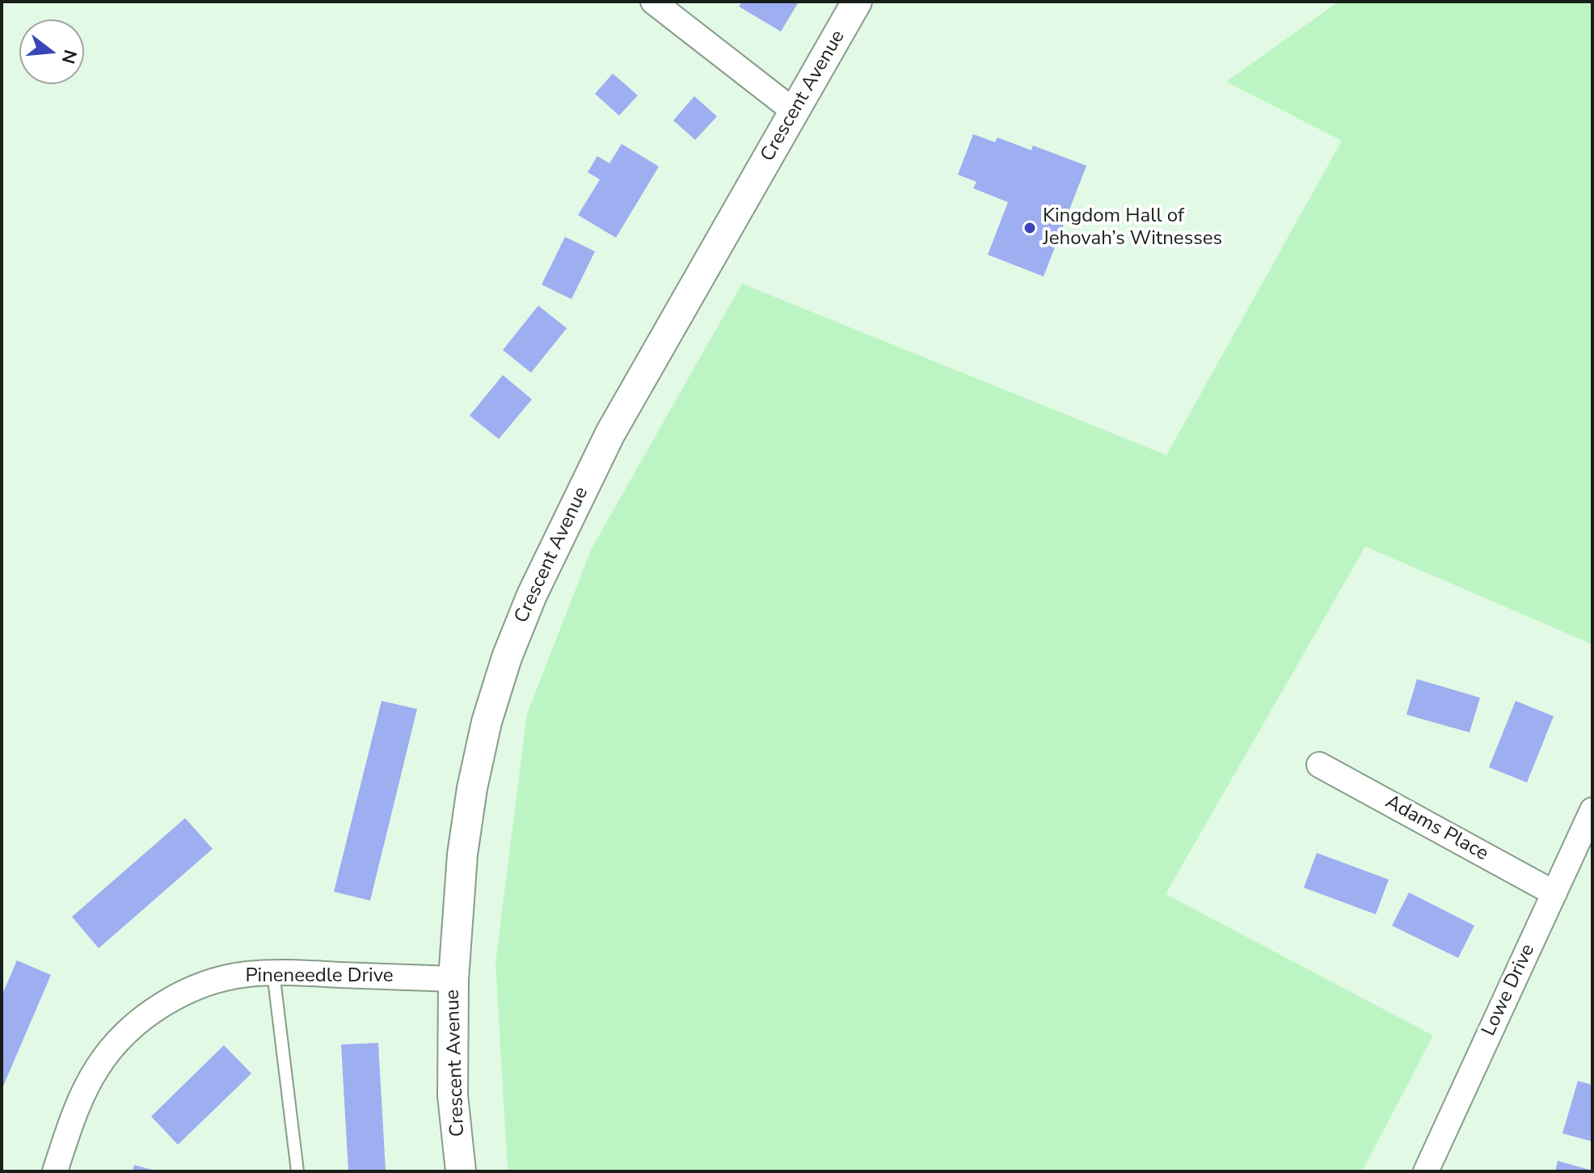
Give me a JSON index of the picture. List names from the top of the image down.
{
  "streets": {
    "street": [
      "Crescent Avenue",
      "Adams Place",
      "Pineneedle Drive",
      "Lowe Drive"
    ]
  },
  "crossings": [
    ["Crescent Avenue", "Pineneedle Drive"],
    ["Adams Place", "Lowe Drive"]
  ],
  "places": ["Kingdom Hall of Jehovah’s Witnesses"],
  "north": "right"
}
